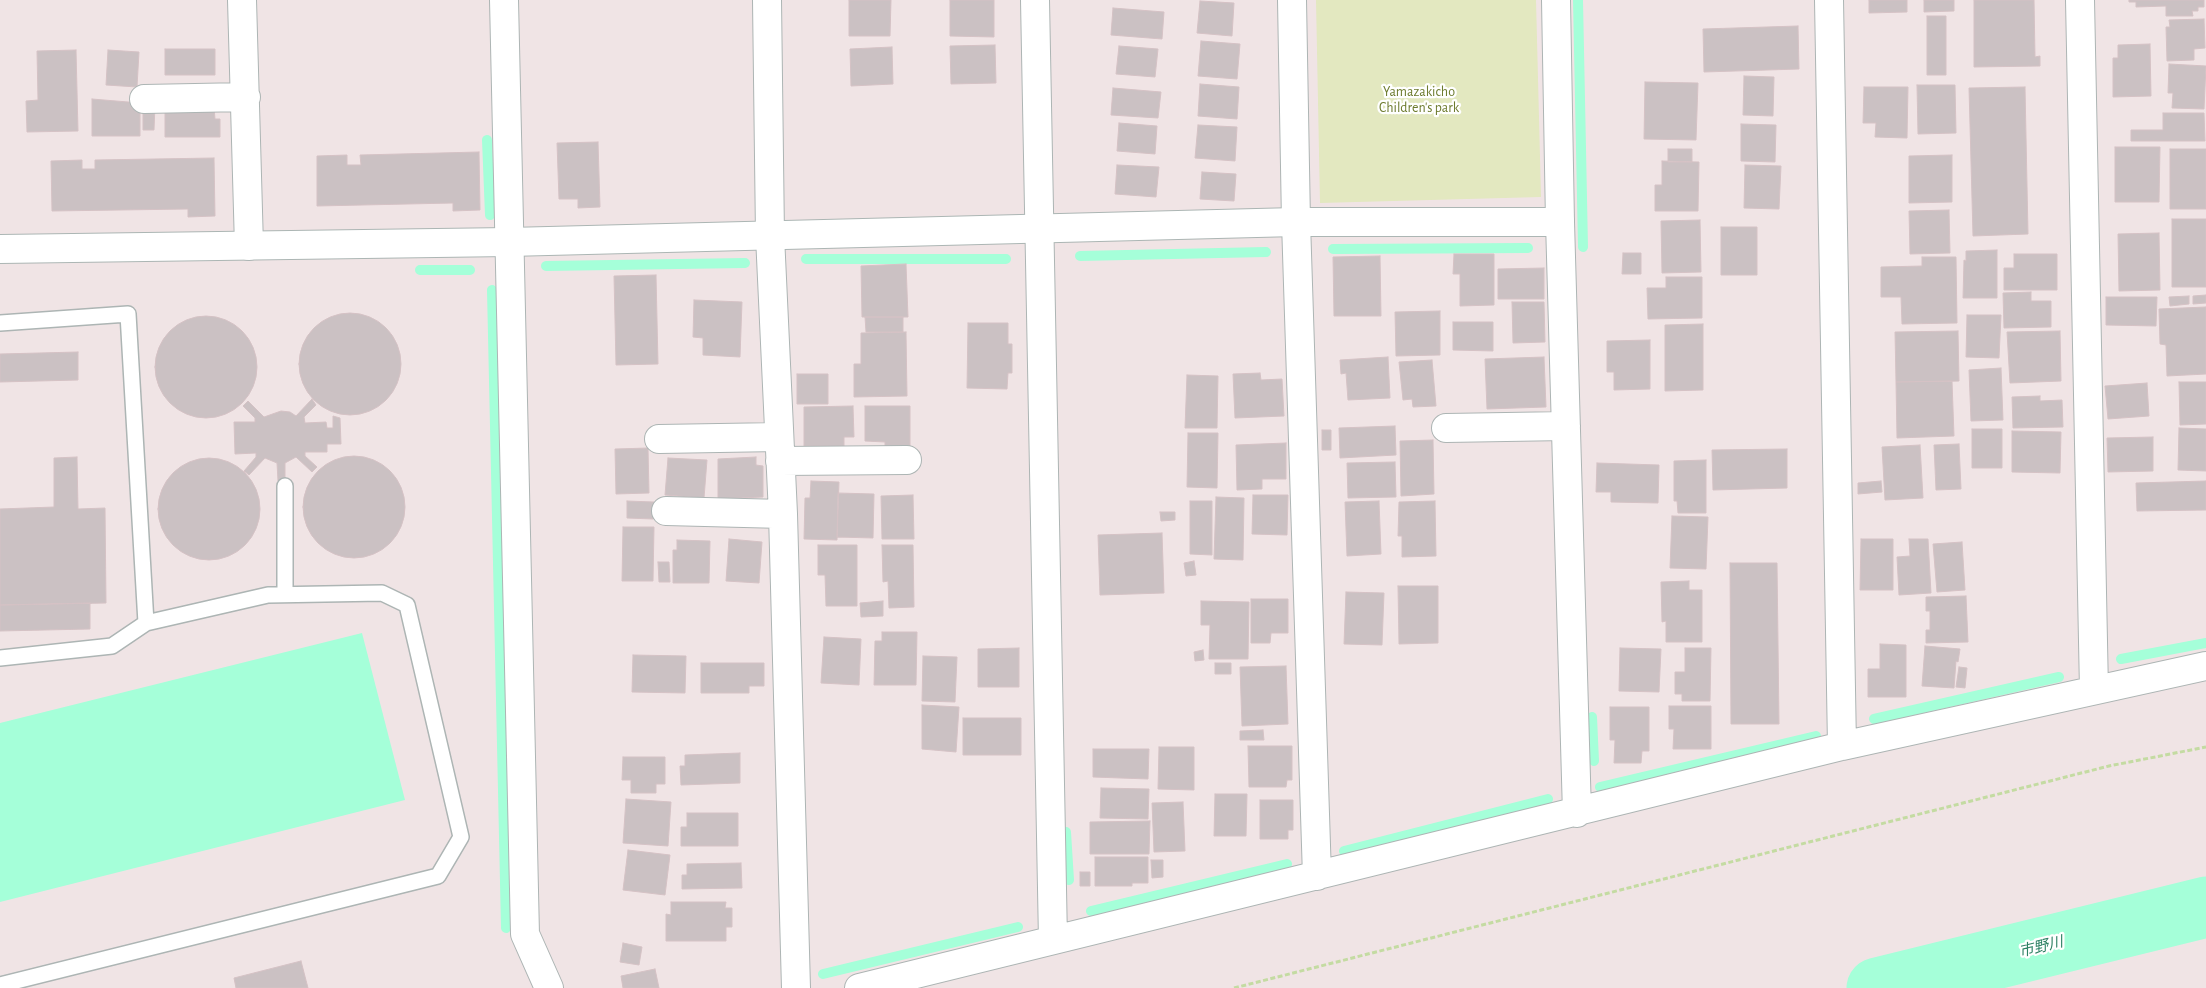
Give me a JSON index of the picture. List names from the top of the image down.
{
  "water": ["市野川"],
  "parks": ["Yamazakicho Children's park"]
}
